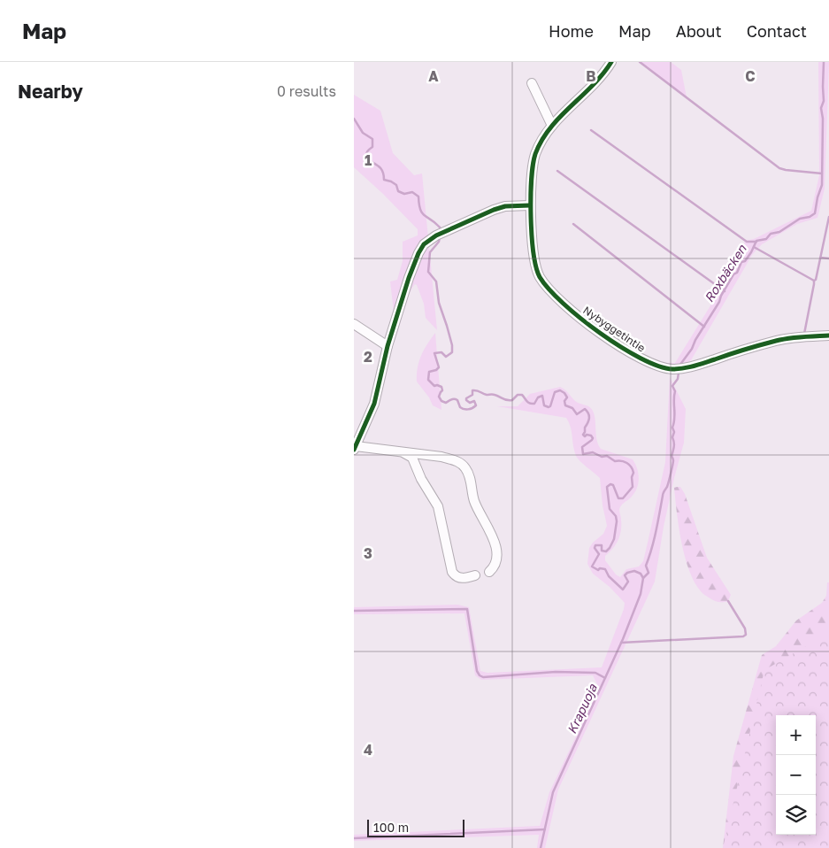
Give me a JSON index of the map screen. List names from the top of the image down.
{
  "streets": {
    "street": ["Nybyggetintie"]
  },
  "water": ["Roxbäcken", "Krapuoja"],
  "scale_bar": "100 m",
  "page": {
    "header": "Map",
    "nav": [
      "Home",
      "Map",
      "About",
      "Contact"
    ],
    "heading": ["Nearby", "0 results"],
    "map_buttons": ["+", "−"],
    "scale": "100 m"
  },
  "grid": {
    "columns": ["A", "B", "C"],
    "rows": [
      "1",
      "2",
      "3",
      "4"
    ]
  }
}
